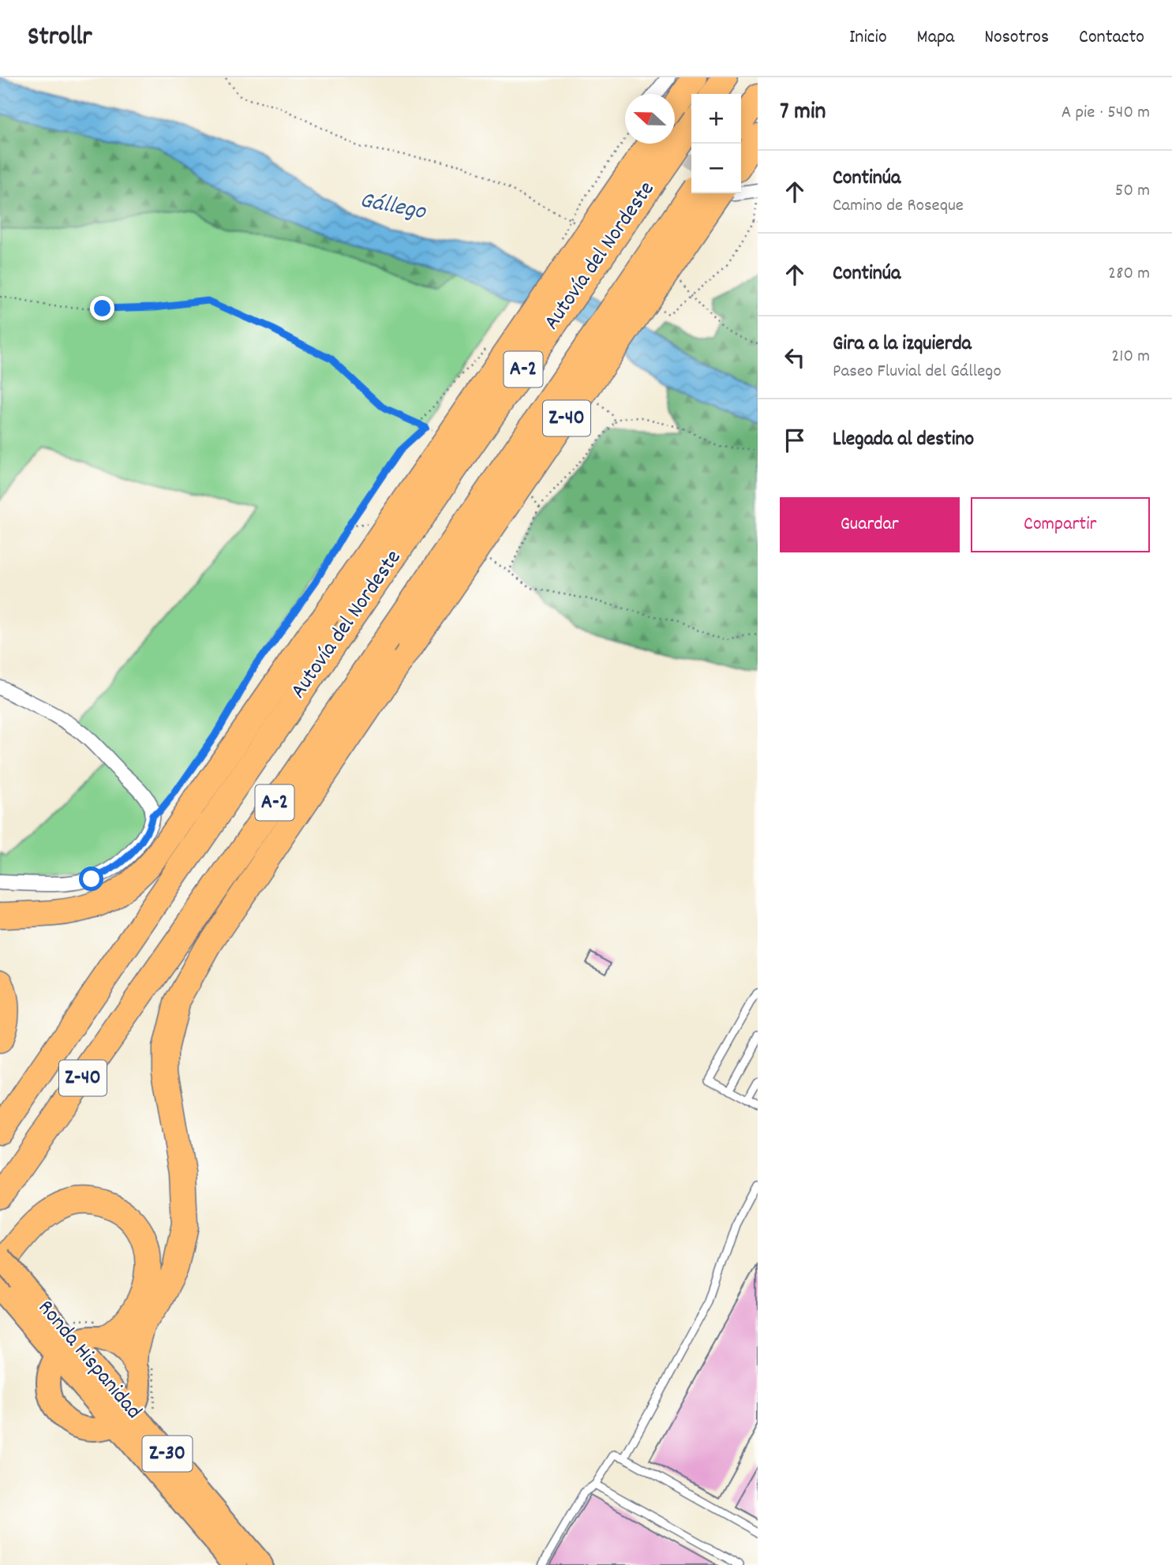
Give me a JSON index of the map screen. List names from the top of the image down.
{
  "streets": {
    "highway": [
      "Autovía del Nordeste",
      "A-2",
      "Z-40",
      "Ronda Hispanidad",
      "Z-30"
    ]
  },
  "crossings": [
    ["Autovía del Nordeste", "Z-40"]
  ],
  "water": ["Gállego"],
  "north": "left",
  "page": {
    "header": "Strollr",
    "nav": [
      "Inicio",
      "Mapa",
      "Nosotros",
      "Contacto"
    ],
    "heading": ["7 min", "A pie · 540 m"],
    "map_buttons": ["+", "−"],
    "list": [
      ["Continúa", "Camino de Roseque", "50 m"],
      ["Continúa", "280 m"],
      ["Gira a la izquierda", "Paseo Fluvial del Gállego", "210 m"],
      "Llegada al destino"
    ],
    "buttons": ["Guardar", "Compartir"]
  }
}
